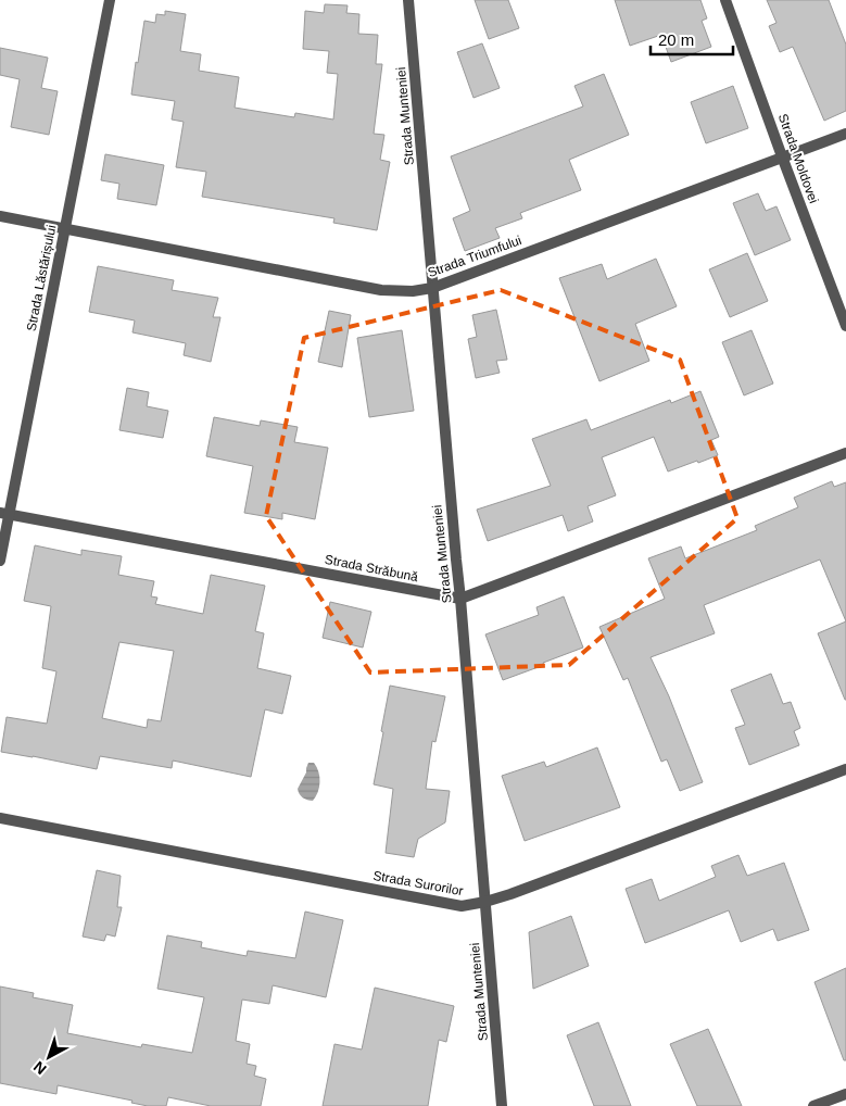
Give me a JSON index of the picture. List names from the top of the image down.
{
  "streets": {
    "street": [
      "Strada Munteniei",
      "Strada Moldovei",
      "Strada Triumfului",
      "Strada Lăstărișului",
      "Strada Străbună",
      "Strada Surorilor"
    ]
  },
  "crossings": [
    ["Strada Munteniei", "Strada Triumfului"],
    ["Strada Munteniei", "Strada Străbună"],
    ["Strada Munteniei", "Strada Surorilor"],
    ["Strada Moldovei", "Strada Triumfului"],
    ["Strada Triumfului", "Strada Lăstărișului"],
    ["Strada Lăstărișului", "Strada Străbună"]
  ],
  "scale_bar": "20 m",
  "north": "bottom left"
}
